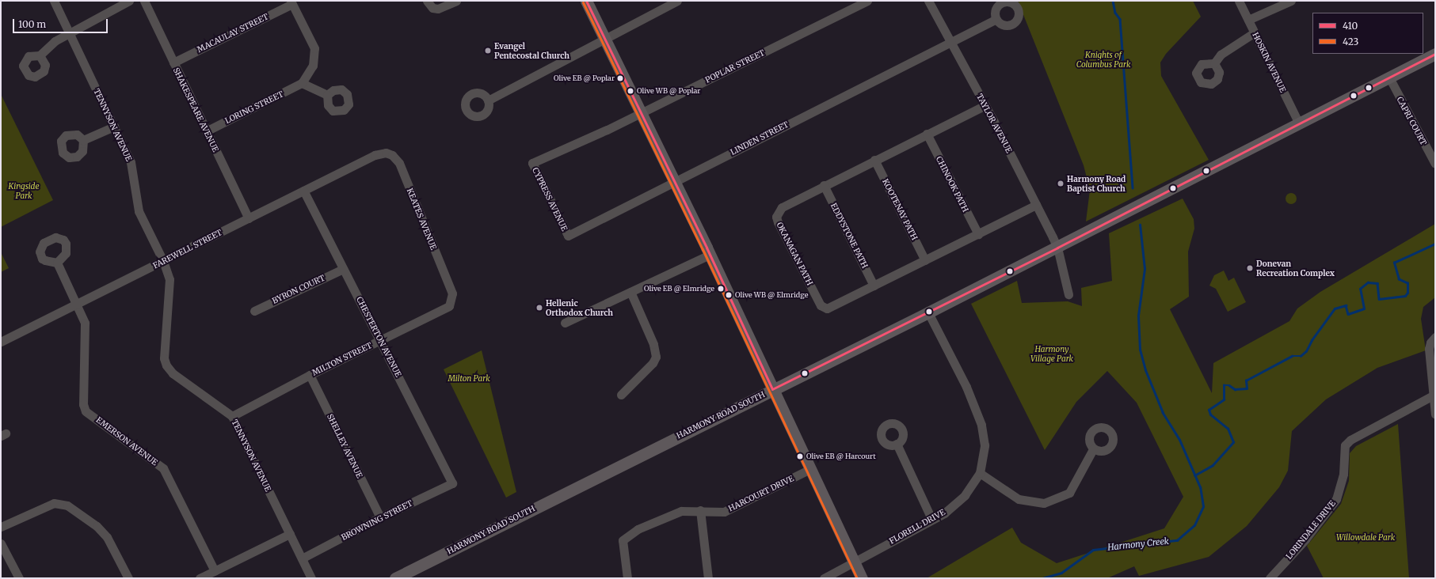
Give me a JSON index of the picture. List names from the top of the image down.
{
  "streets": {
    "main road": ["HARMONY ROAD SOUTH"],
    "street": [
      "MACAULAY STREET",
      "HOSKIN AVENUE",
      "POPLAR STREET",
      "LORING STREET",
      "SHAKESPEARE AVENUE",
      "CAPRI COURT",
      "TAYLOR AVENUE",
      "TENNYSON AVENUE",
      "LINDEN STREET",
      "CHINOOK PATH",
      "CYPRESS AVENUE",
      "KOOTENAY PATH",
      "KEATES AVENUE",
      "EDDYSTONE PATH",
      "FAREWELL STREET",
      "OKANAGAN PATH",
      "BYRON COURT",
      "CHESTERTON AVENUE",
      "MILTON STREET",
      "EMERSON AVENUE",
      "SHELLEY AVENUE",
      "HARCOURT DRIVE",
      "BROWNING STREET",
      "FLORELL DRIVE",
      "LORINDALE DRIVE"
    ]
  },
  "crossings": [
    ["MACAULAY STREET", "SHAKESPEARE AVENUE"],
    ["HOSKIN AVENUE", "HARMONY ROAD SOUTH"],
    ["POPLAR STREET", "CYPRESS AVENUE"],
    ["LORING STREET", "SHAKESPEARE AVENUE"],
    ["SHAKESPEARE AVENUE", "FAREWELL STREET"],
    ["CAPRI COURT", "HARMONY ROAD SOUTH"],
    ["TAYLOR AVENUE", "LINDEN STREET"],
    ["TAYLOR AVENUE", "OKANAGAN PATH"],
    ["TAYLOR AVENUE", "HARMONY ROAD SOUTH"],
    ["TENNYSON AVENUE", "FAREWELL STREET"],
    ["TENNYSON AVENUE", "MILTON STREET"],
    ["TENNYSON AVENUE", "BROWNING STREET"],
    ["LINDEN STREET", "CYPRESS AVENUE"],
    ["CHINOOK PATH", "OKANAGAN PATH"],
    ["KOOTENAY PATH", "OKANAGAN PATH"],
    ["KEATES AVENUE", "FAREWELL STREET"],
    ["KEATES AVENUE", "MILTON STREET"],
    ["EDDYSTONE PATH", "OKANAGAN PATH"],
    ["FAREWELL STREET", "CHESTERTON AVENUE"],
    ["FAREWELL STREET", "EMERSON AVENUE"],
    ["BYRON COURT", "CHESTERTON AVENUE"],
    ["CHESTERTON AVENUE", "MILTON STREET"],
    ["CHESTERTON AVENUE", "BROWNING STREET"],
    ["MILTON STREET", "SHELLEY AVENUE"],
    ["HARMONY ROAD SOUTH", "FLORELL DRIVE"],
    ["SHELLEY AVENUE", "BROWNING STREET"]
  ],
  "water": ["Harmony Creek"],
  "parks": [
    "Knights of Columbus Park",
    "Kingside Park",
    "Harmony Village Park",
    "Milton Park",
    "Willowdale Park"
  ],
  "places": [
    "Evangel Pentecostal Church",
    "Olive EB @ Poplar",
    "Olive WB @ Poplar",
    "Harmony Road Baptist Church",
    "Donevan Recreation Complex",
    "Olive EB @ Elmridge",
    "Olive WB @ Elmridge",
    "Hellenic Orthodox Church",
    "Olive EB @ Harcourt"
  ],
  "lines": ["transit line 410", "transit line 423"],
  "legend": ["410", "423"],
  "scale_bar": "100 m"
}
